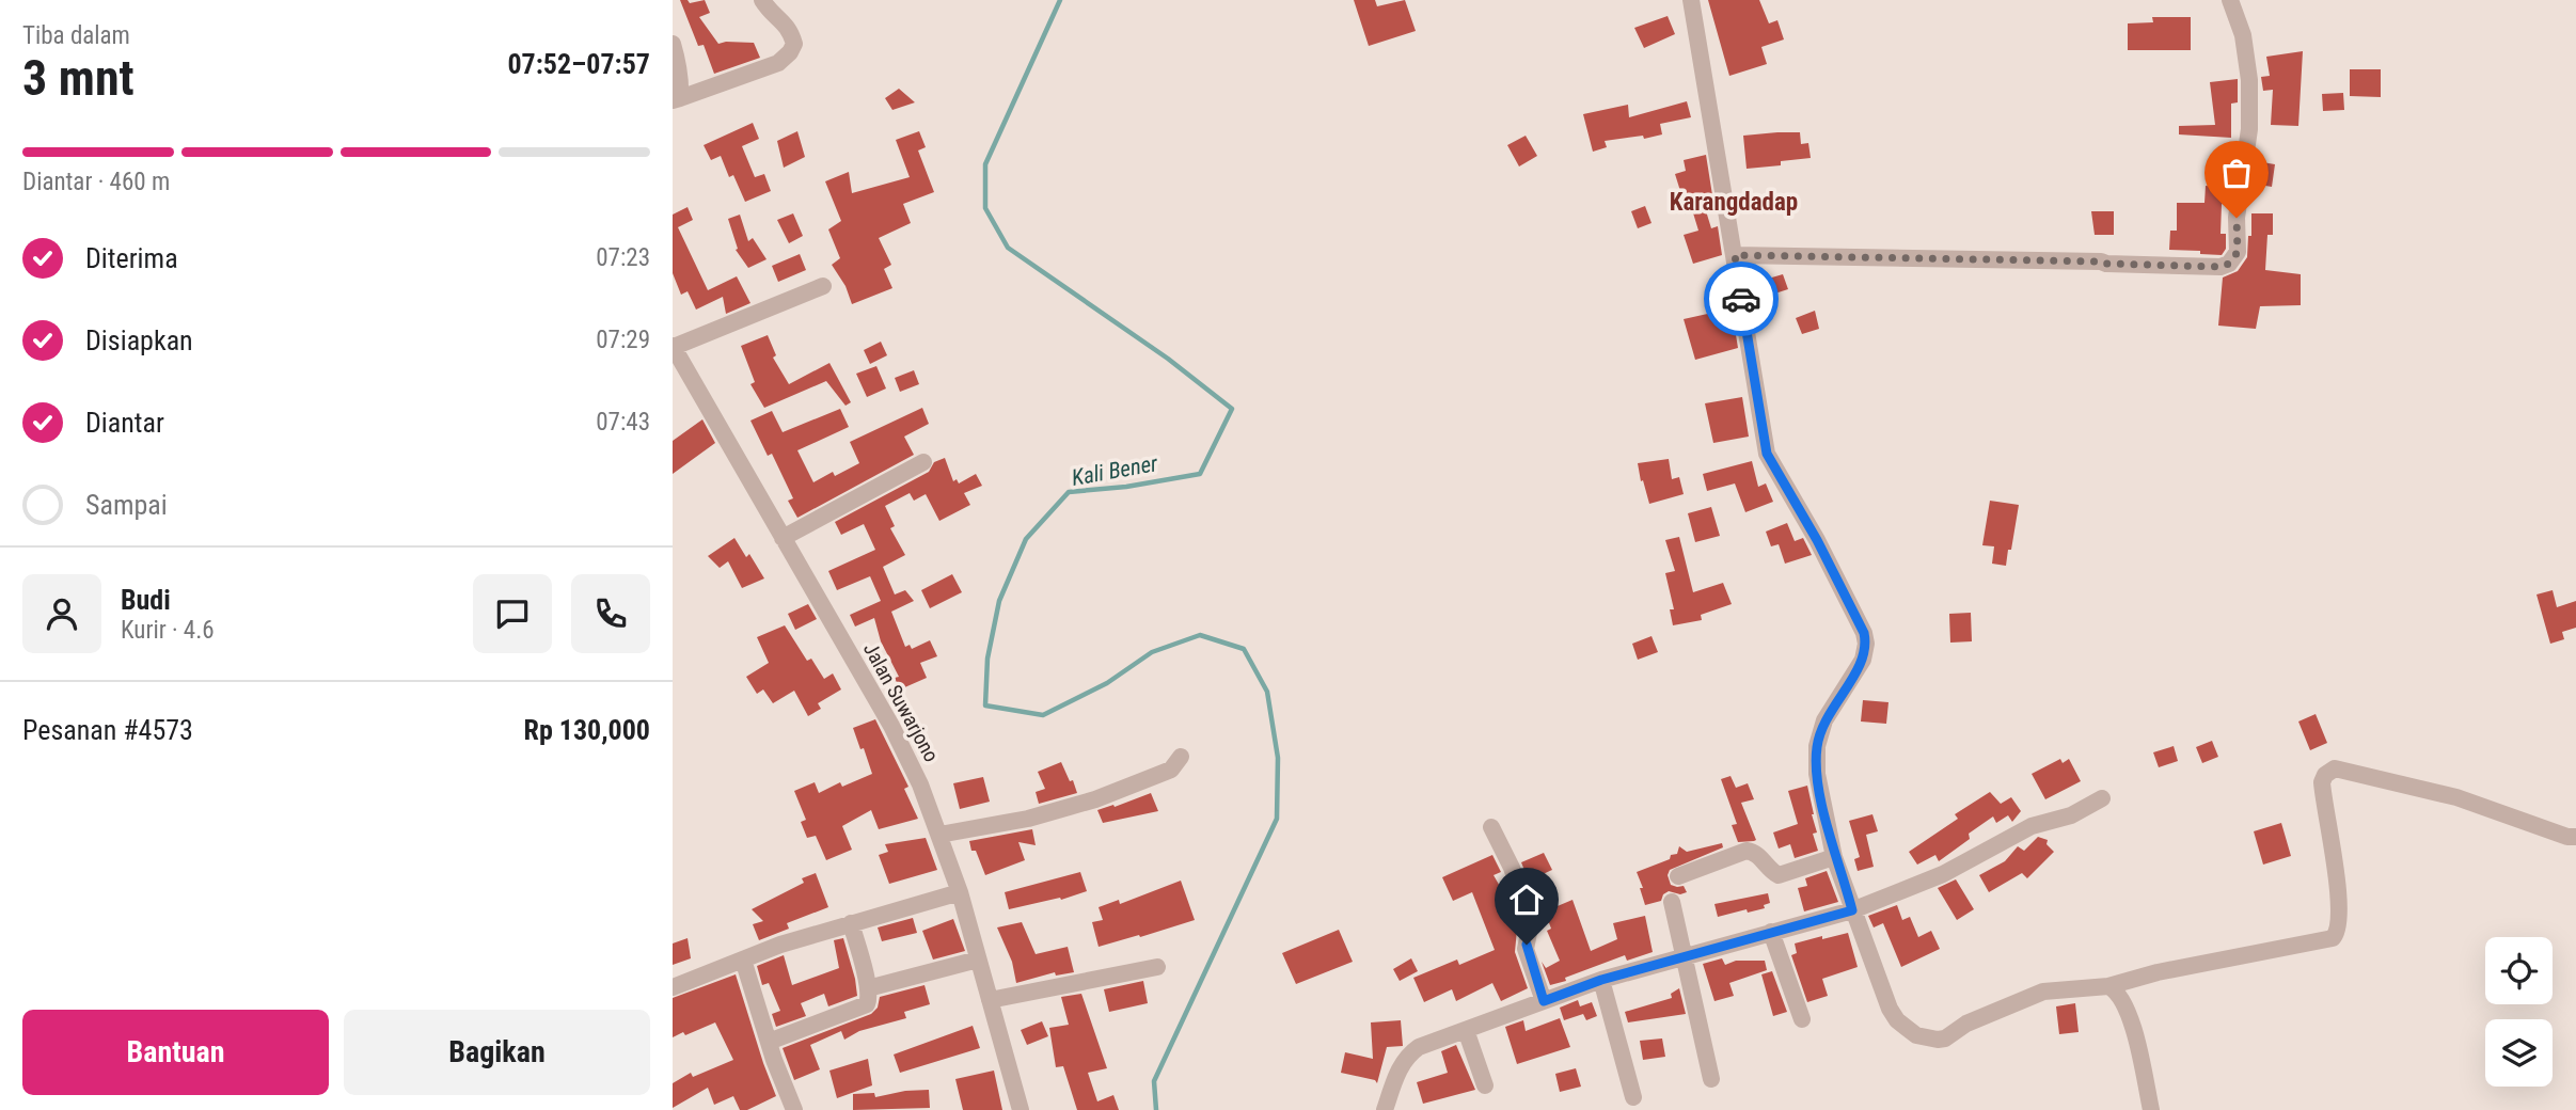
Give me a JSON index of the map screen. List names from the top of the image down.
{
  "streets": {
    "street": ["Jalan Suwarjono"]
  },
  "districts": ["Karangdadap"],
  "water": ["Kali Bener"],
  "page": {
    "heading": ["3 mnt", "Tiba dalam", "07:52–07:57"],
    "panel": [
      "Budi",
      "Kurir · 4.6",
      "Pesanan #4573",
      "Rp 130,000"
    ],
    "bar": "Diantar · 460 m",
    "list": [
      ["Diterima", "07:23"],
      ["Disiapkan", "07:29"],
      ["Diantar", "07:43"],
      "Sampai"
    ],
    "buttons": ["Bantuan", "Bagikan"]
  }
}
